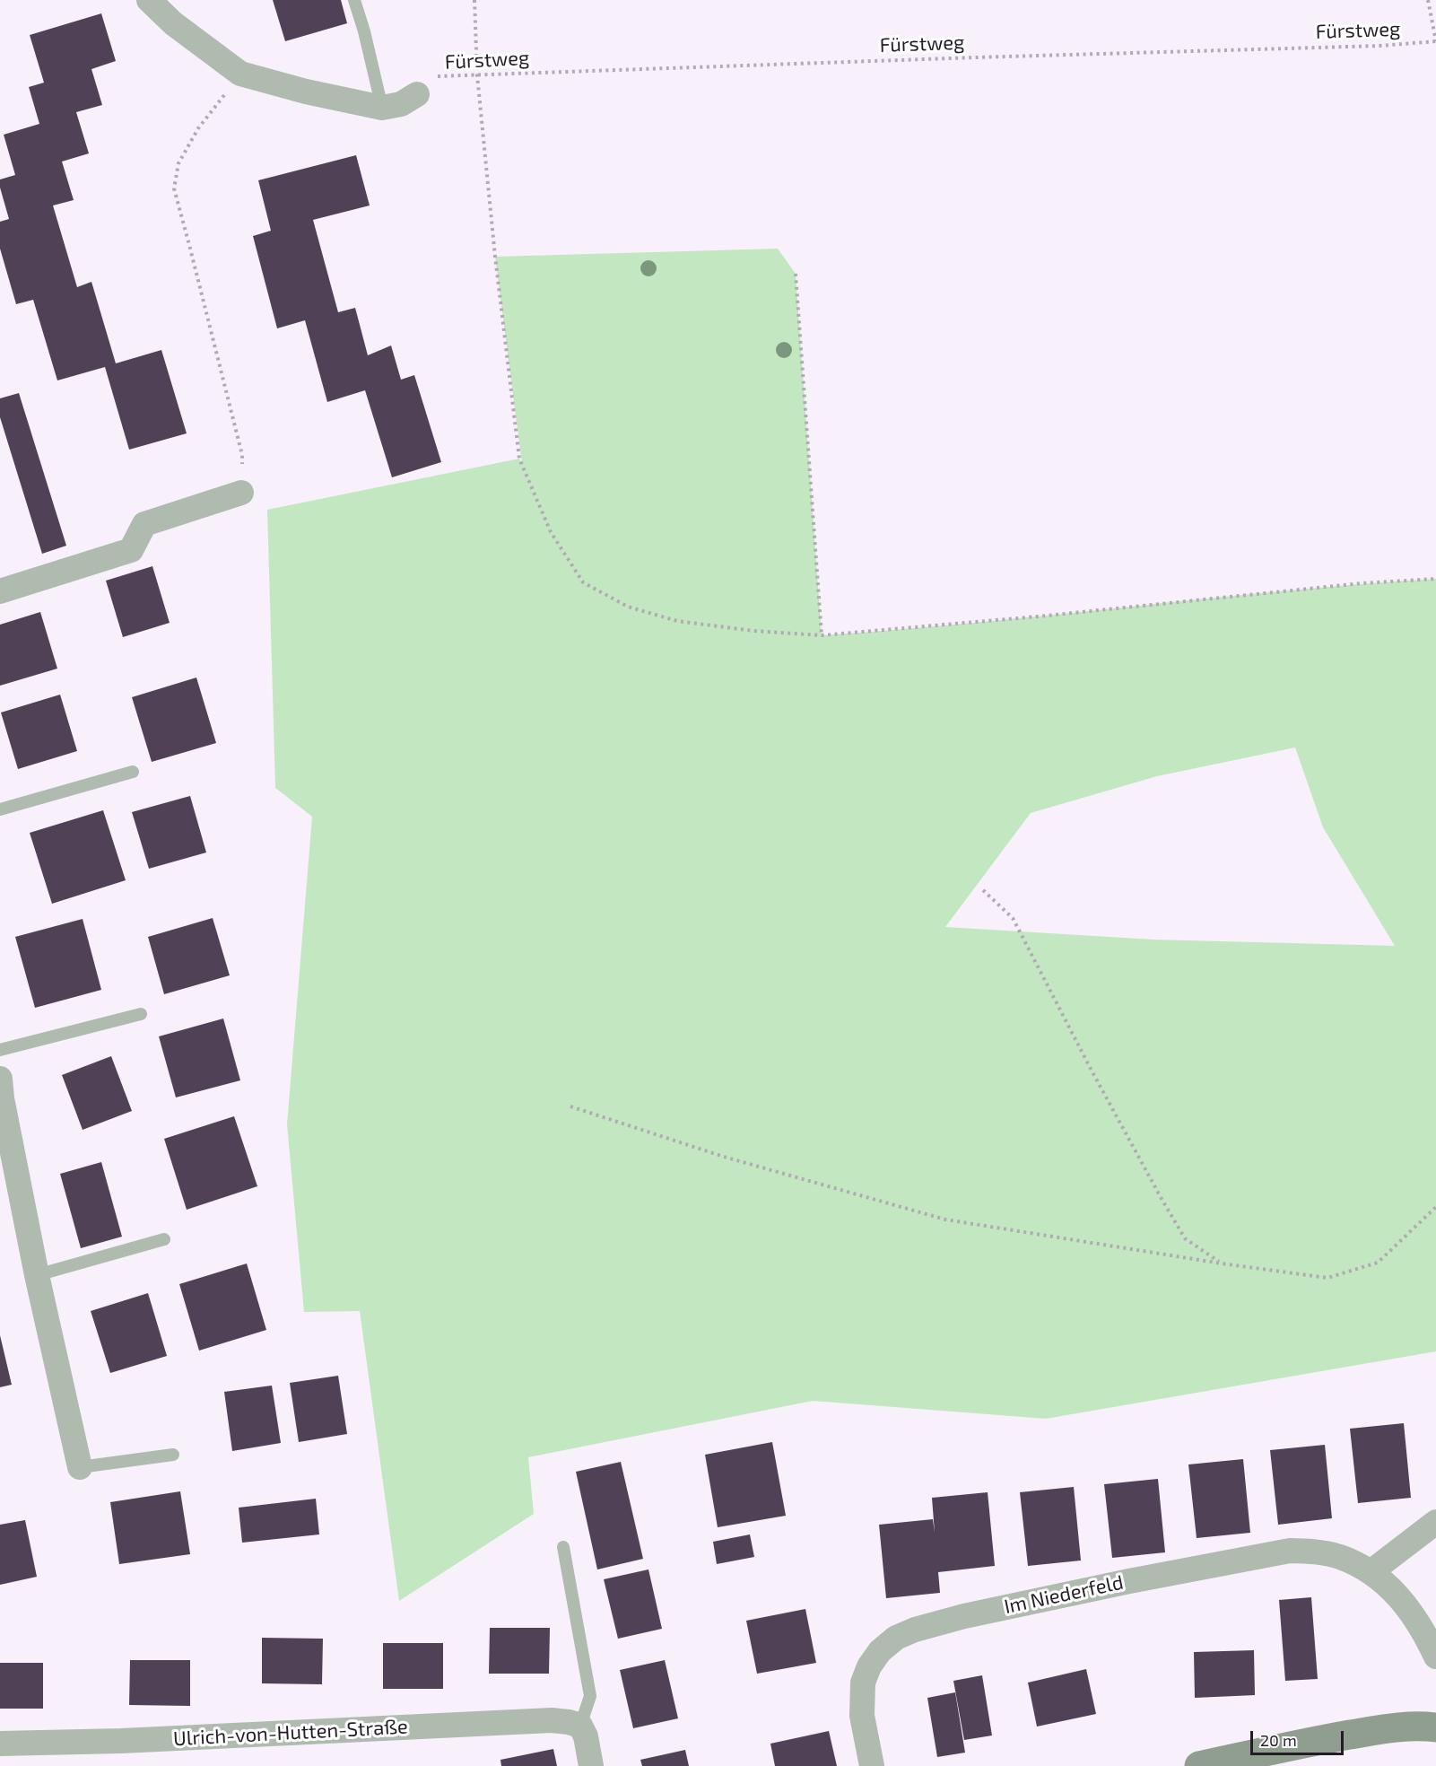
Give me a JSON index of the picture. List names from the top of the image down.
{
  "streets": {
    "street": ["Im Niederfeld", "Ulrich-von-Hutten-Straße"],
    "path": ["Fürstweg"]
  },
  "scale_bar": "20 m"
}
